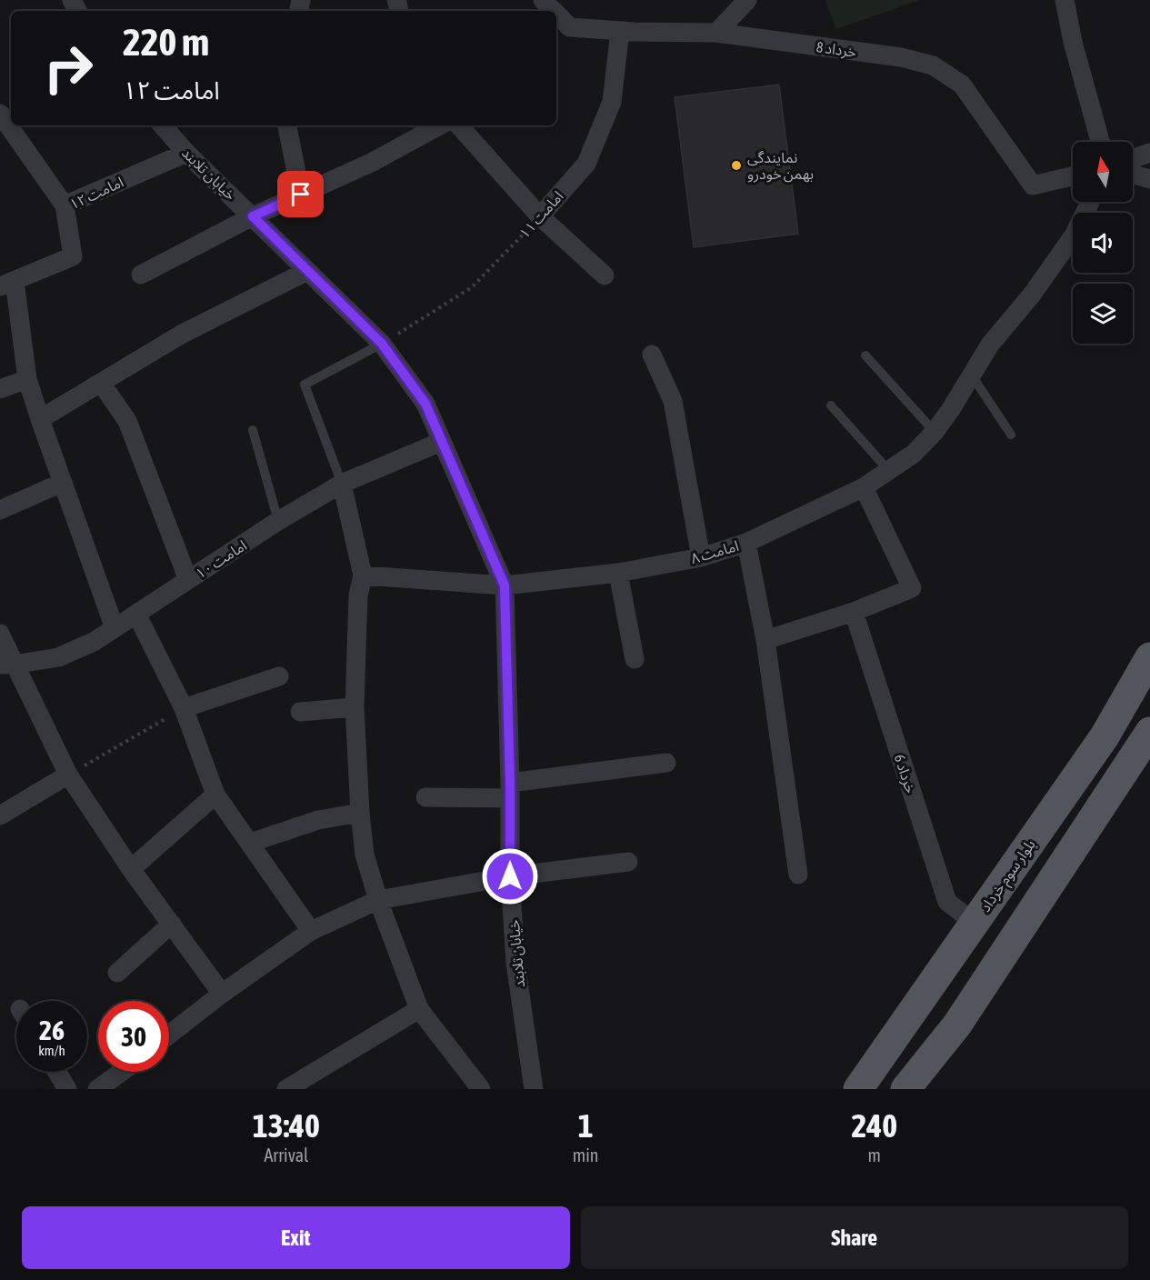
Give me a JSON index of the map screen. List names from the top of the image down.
{
  "streets": {
    "main road": ["بلوار سوم خرداد"],
    "street": [
      "خرداد 8",
      "خیابان تلابند",
      "امامت ۱۲",
      "امامت ۱۱",
      "امامت ۸",
      "امامت ۱۰",
      "خرداد 6"
    ]
  },
  "crossings": [
    ["خرداد 8", "امامت ۱۱"],
    ["خیابان تلابند", "امامت ۱۲"],
    ["خیابان تلابند", "امامت ۱۱"],
    ["خیابان تلابند", "امامت ۸"],
    ["خیابان تلابند", "امامت ۱۰"],
    ["خرداد 6", "بلوار سوم خرداد"]
  ],
  "places": ["نمایندگی بهمن خودرو"],
  "north": "top",
  "page": {
    "turn": ["220 m", "امامت ۱۲"],
    "speed": "26 km/h",
    "limit": "30",
    "eta": [
      "13:40",
      "Arrival",
      "1",
      "min",
      "240",
      "m"
    ],
    "buttons": ["Exit", "Share"]
  }
}
